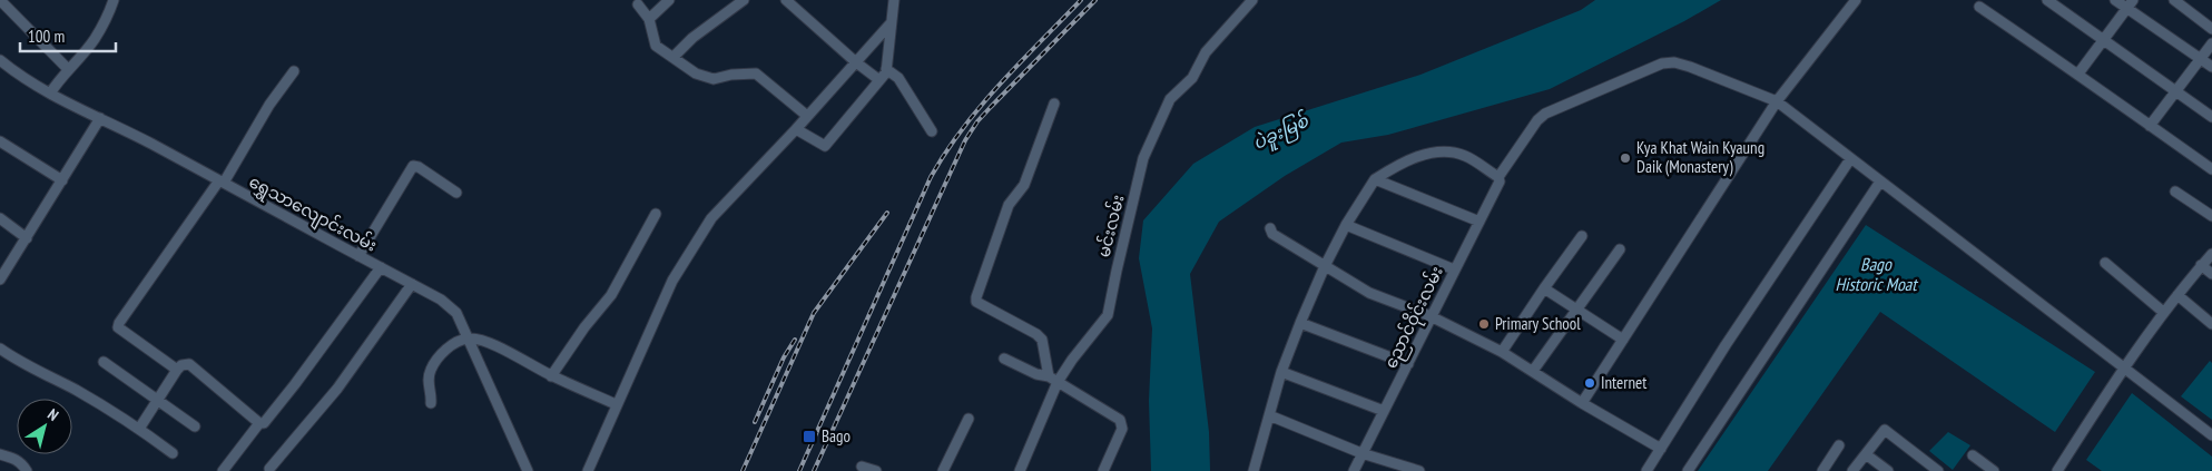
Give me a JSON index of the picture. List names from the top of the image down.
{
  "streets": {
    "street": ["ရွှေသာလျောင်းလမ်း", "မင်းလမ်း", "ညောင်ဝိုင်းလမ်း"]
  },
  "water": ["ပဲခူးမြစ်", "Bago Historic Moat"],
  "places": {
    "other": ["Kya Khat Wain Kyaung Daik (Monastery)", "Primary School", "Internet"],
    "transit": ["Bago"]
  },
  "scale_bar": "100 m",
  "north": "top right"
}
